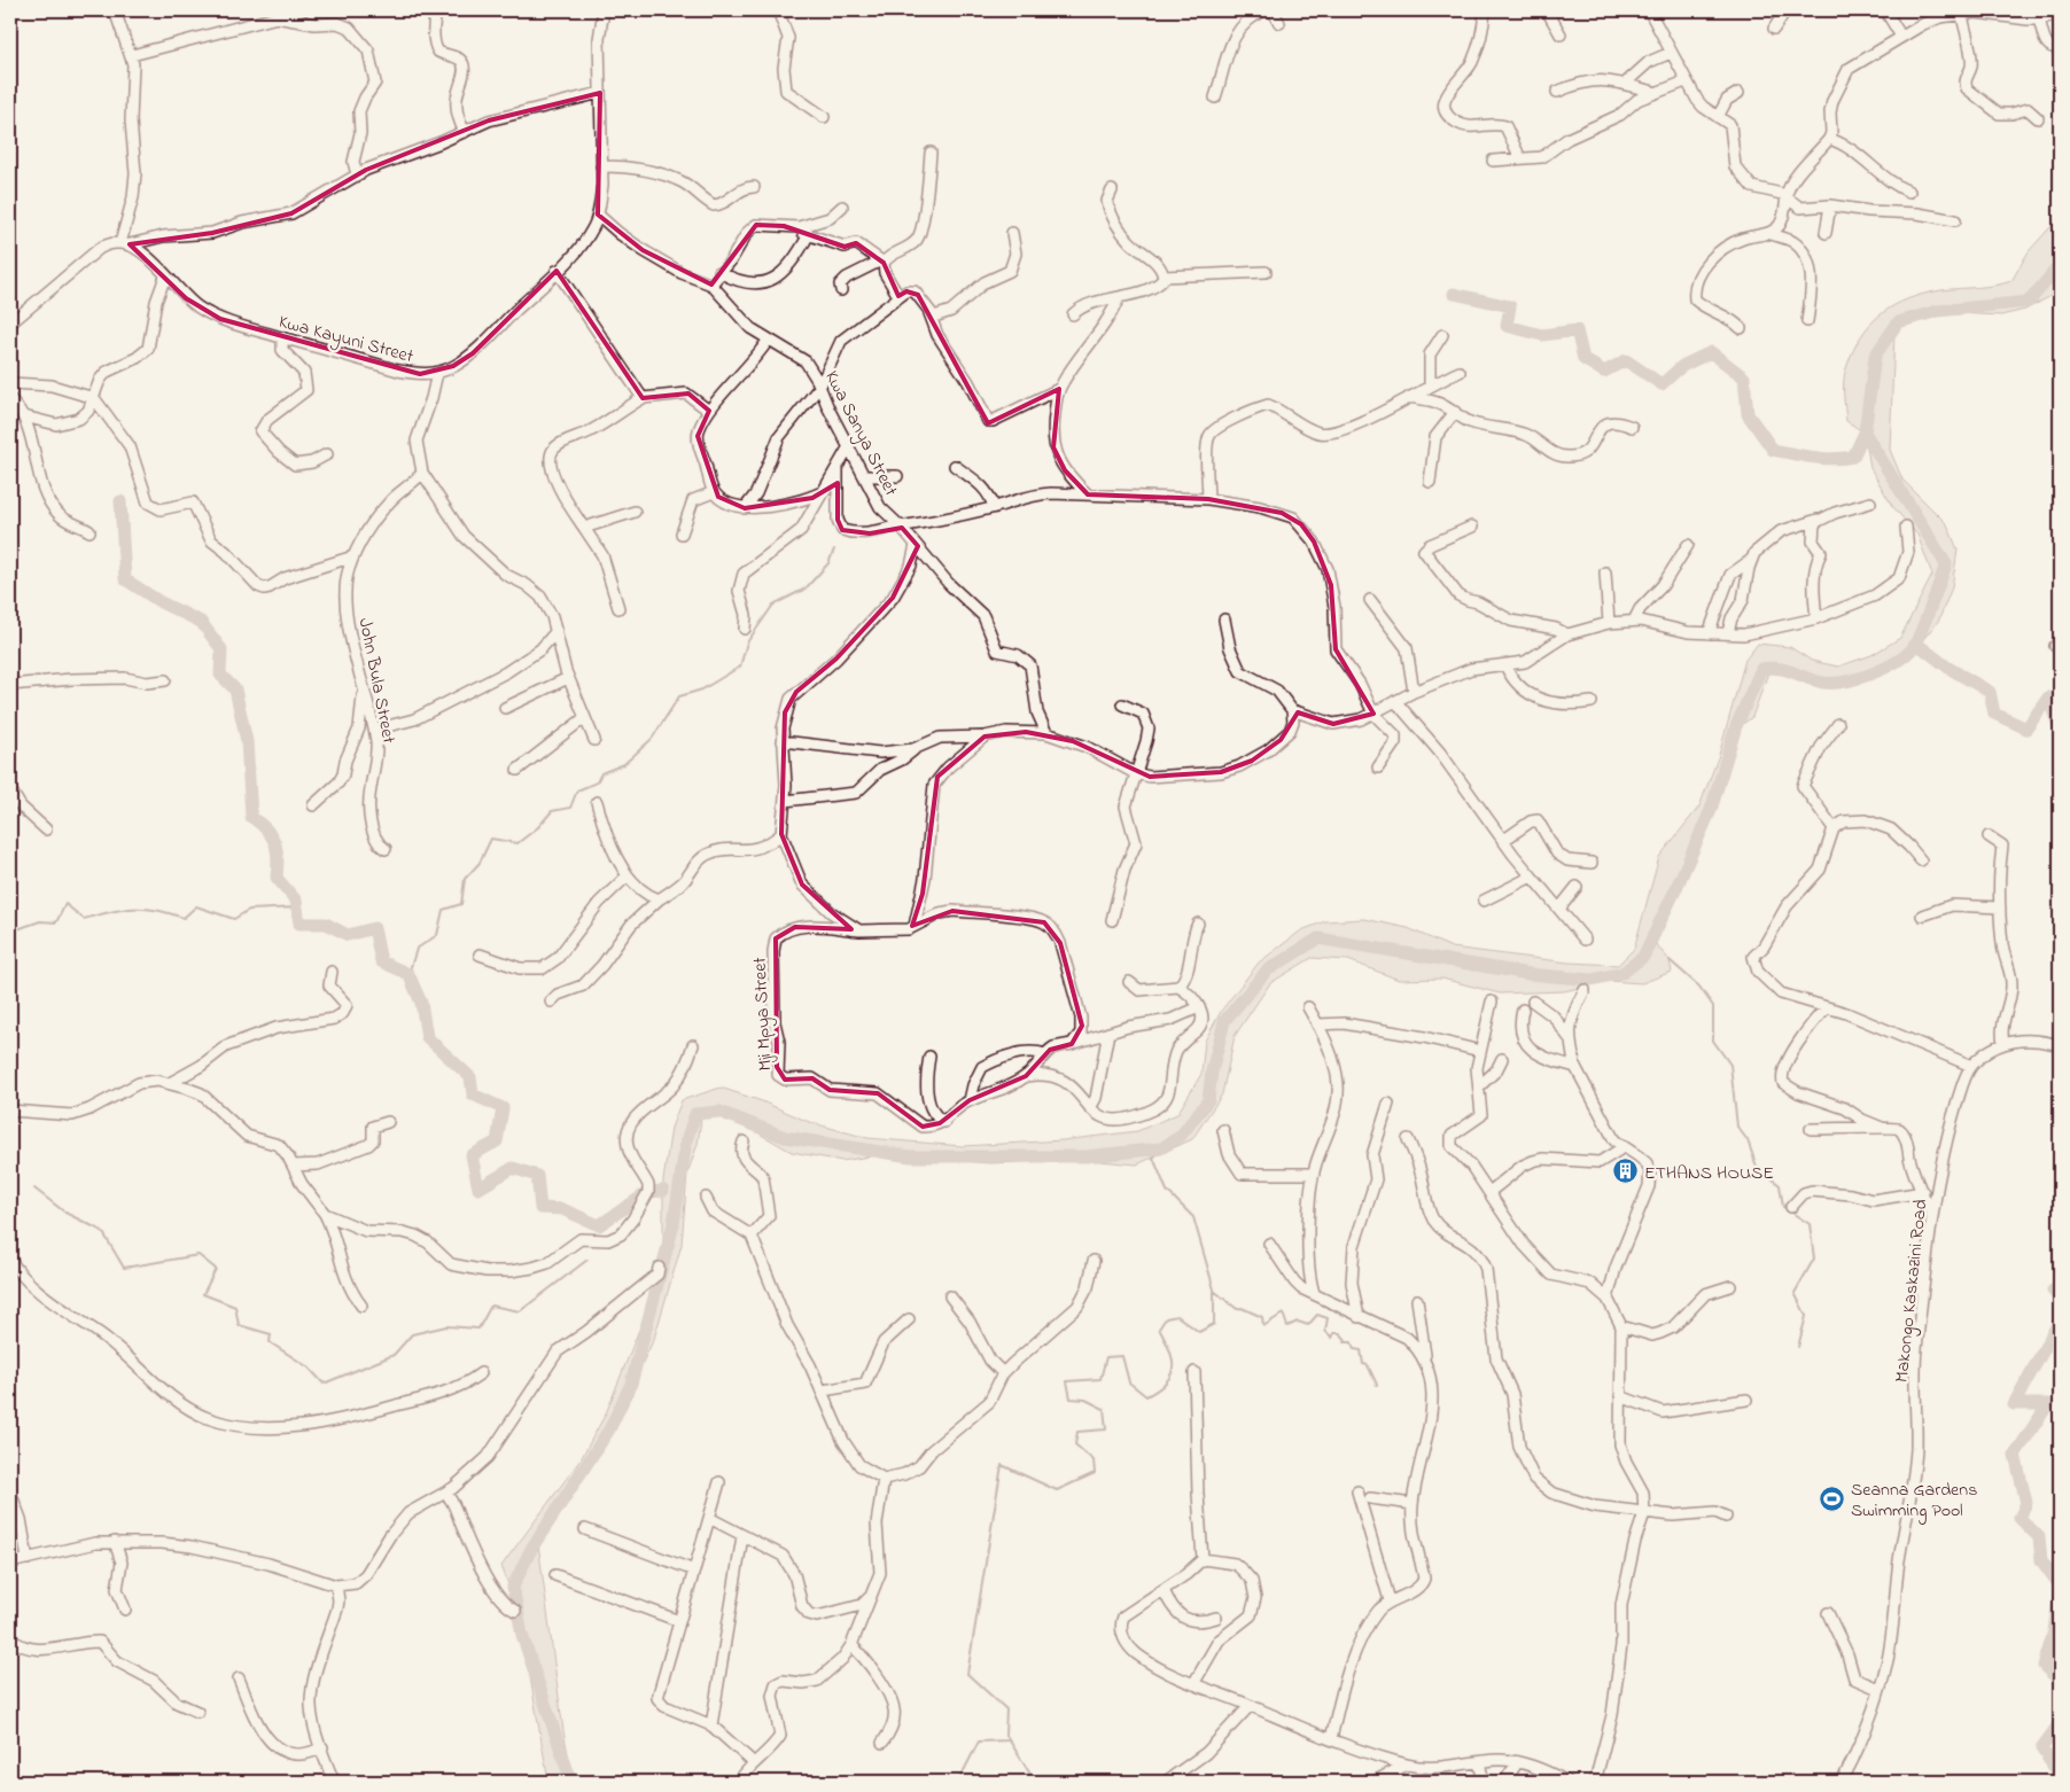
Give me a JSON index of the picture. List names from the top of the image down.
{
  "streets": {
    "street": [
      "Kwa Kayuni Street",
      "Kwa Sanya Street",
      "John Bula Street",
      "Mji Mpya Street",
      "Makongo Kaskazini Road"
    ]
  },
  "crossings": [
    ["Kwa Kayuni Street", "Kwa Sanya Street"]
  ],
  "places": {
    "building": ["ETHANS HOUSE"],
    "sports": ["Seanna Gardens Swimming Pool"]
  }
}
